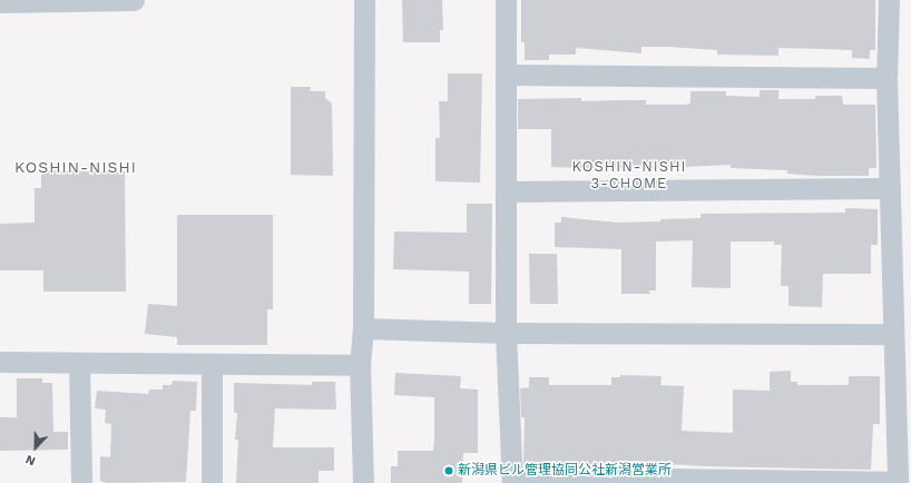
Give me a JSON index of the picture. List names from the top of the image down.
{
  "districts": ["KOSHIN-NISHI", "KOSHIN-NISHI 3-CHOME"],
  "places": ["新潟県ビル管理協同公社新潟営業所"],
  "north": "bottom"
}
